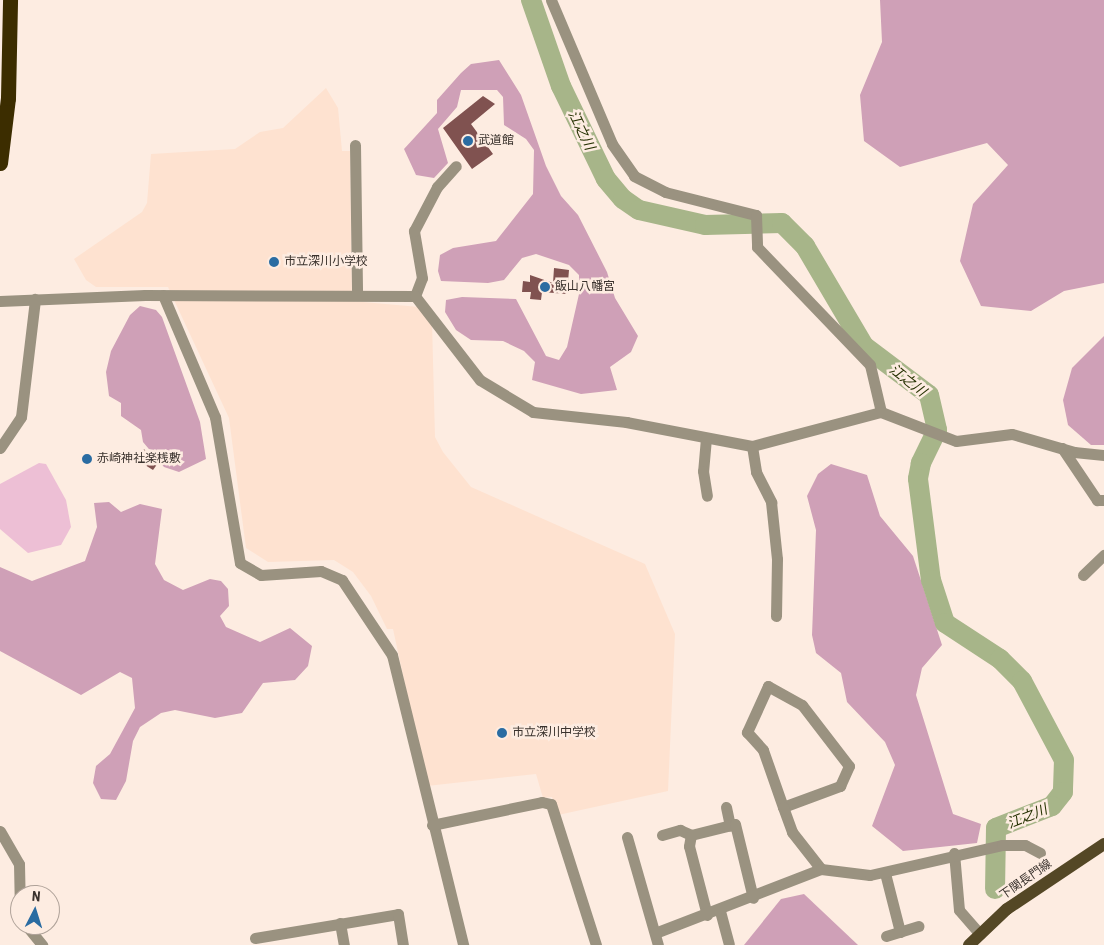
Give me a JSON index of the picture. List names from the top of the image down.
{
  "streets": {
    "main road": ["下関長門線"]
  },
  "water": ["江之川"],
  "places": [
    "武道館",
    "市立深川小学校",
    "飯山八幡宮",
    "赤崎神社楽桟敷",
    "市立深川中学校"
  ],
  "north": "top"
}
